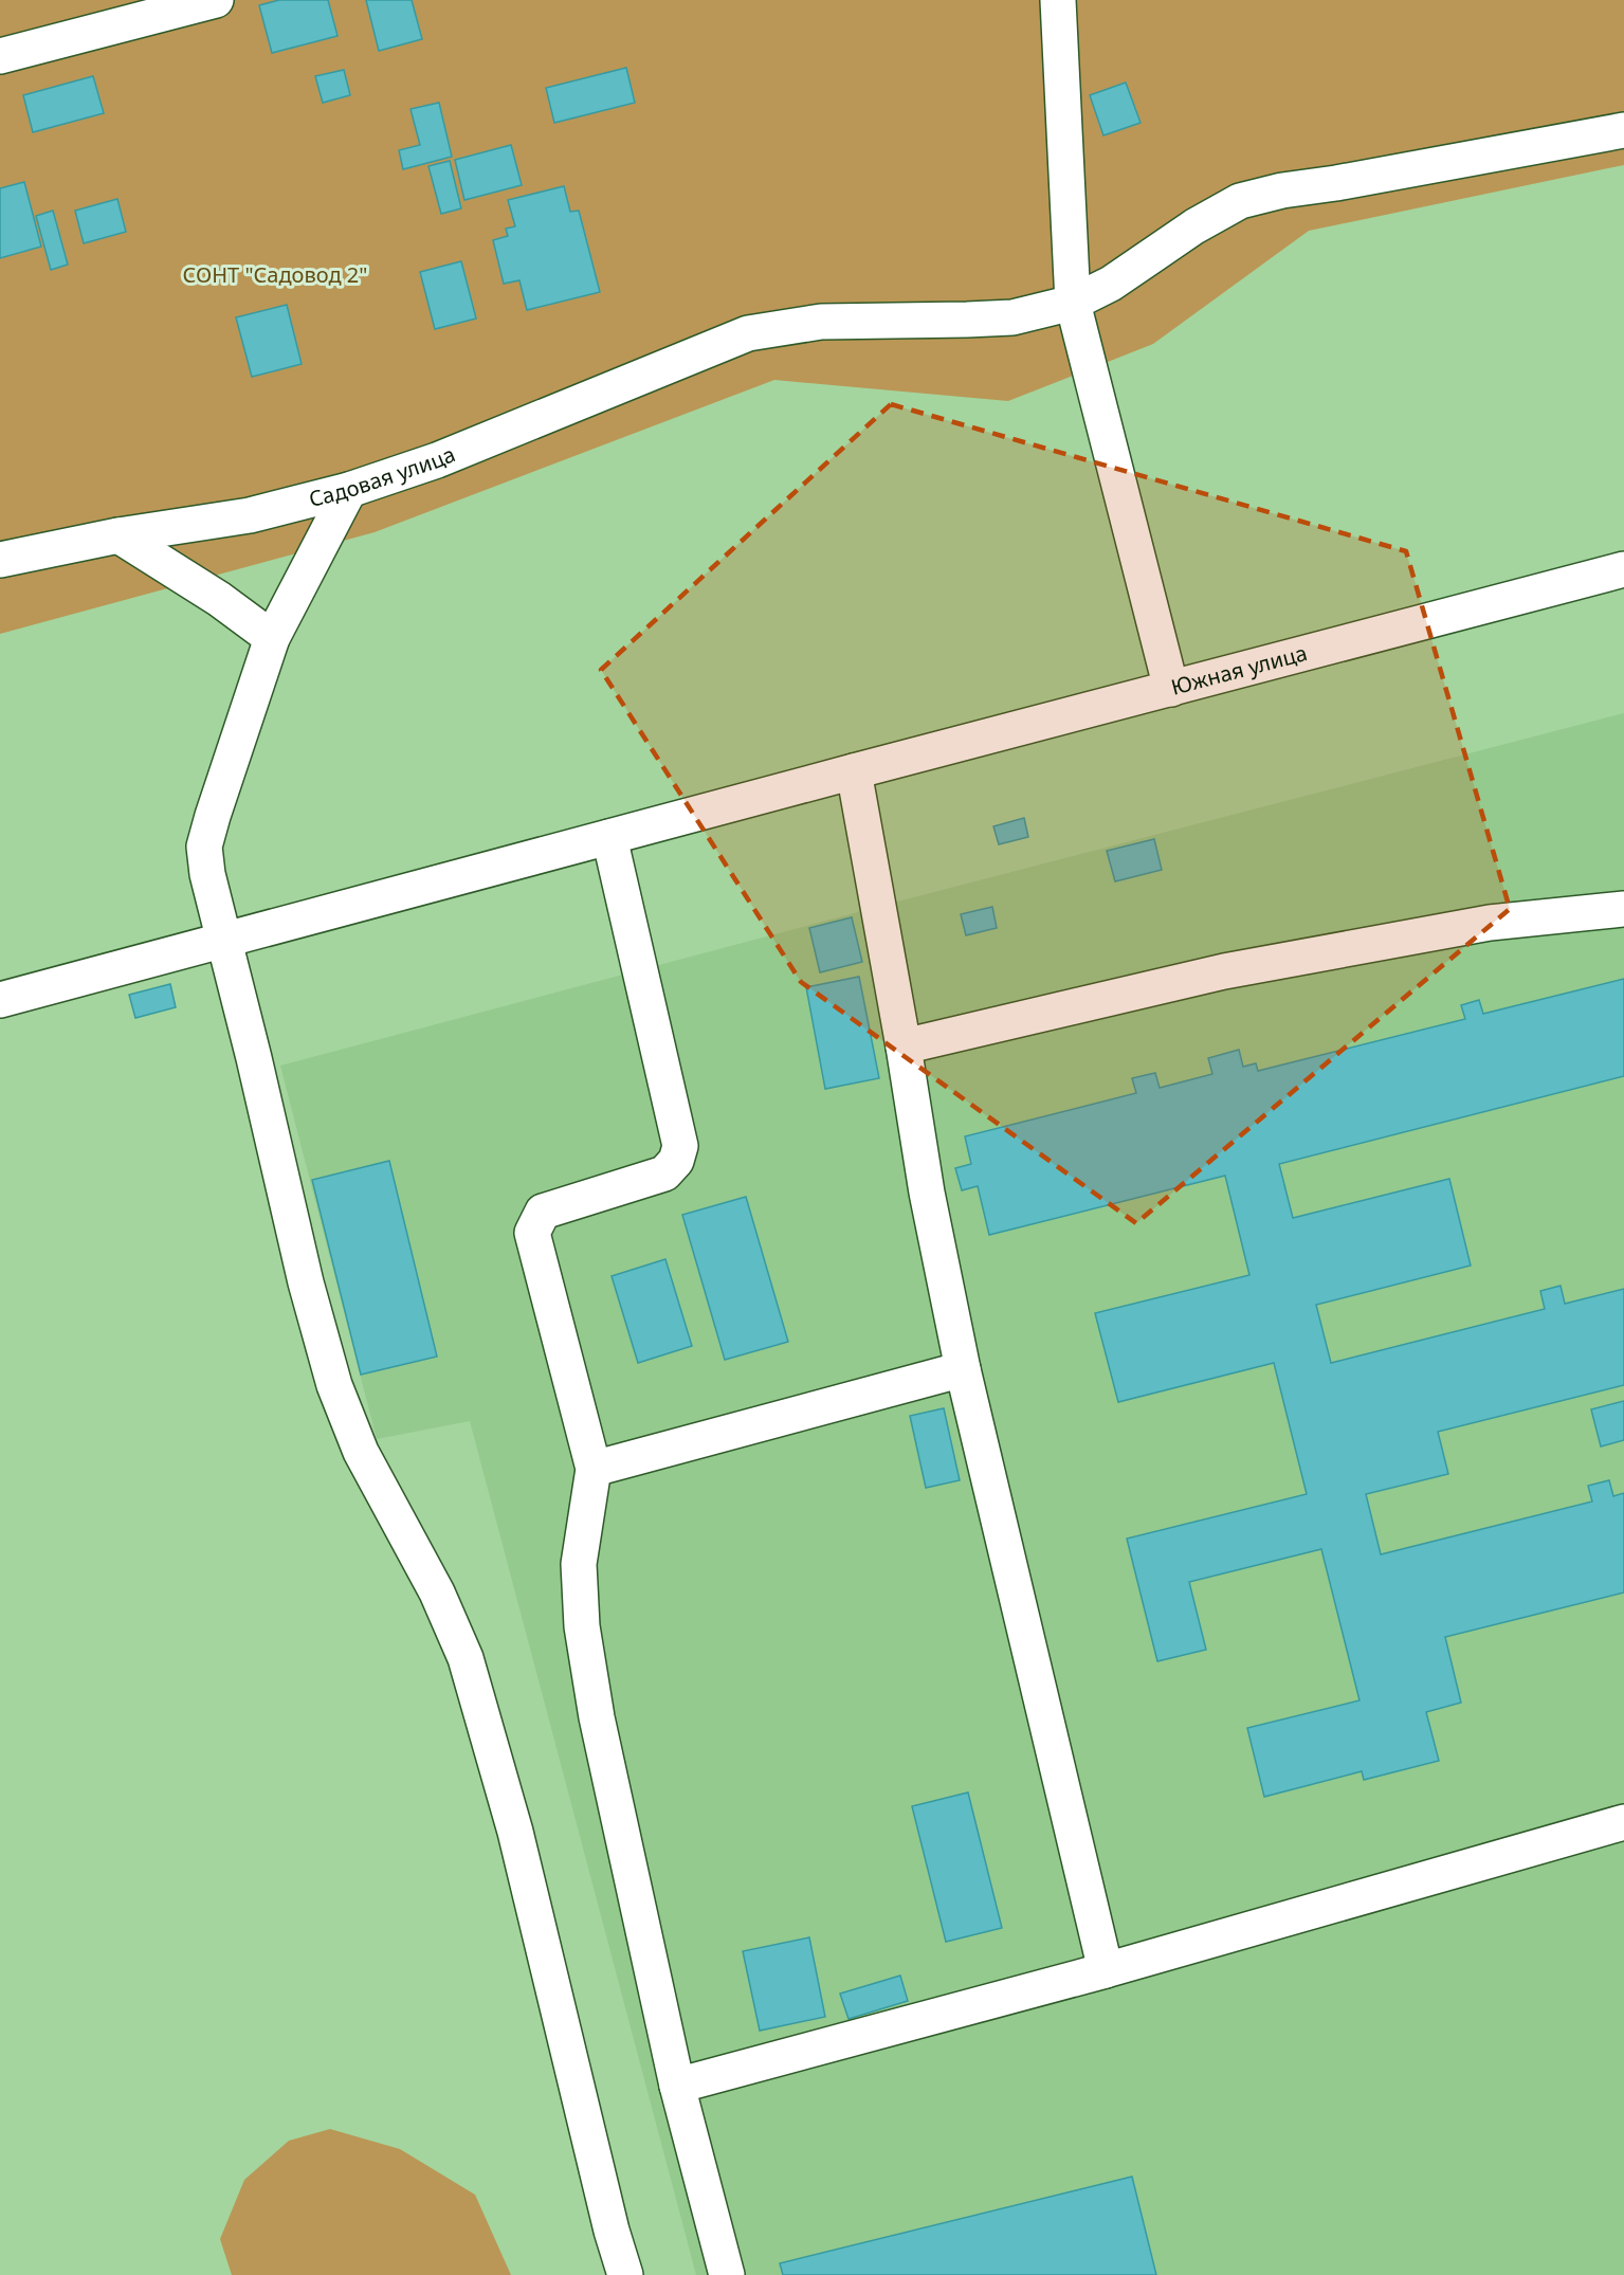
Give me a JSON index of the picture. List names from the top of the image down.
{
  "streets": {
    "street": ["Садовая улица", "Южная улица"]
  },
  "parks": ["СОНТ \"Садовод 2\""]
}
